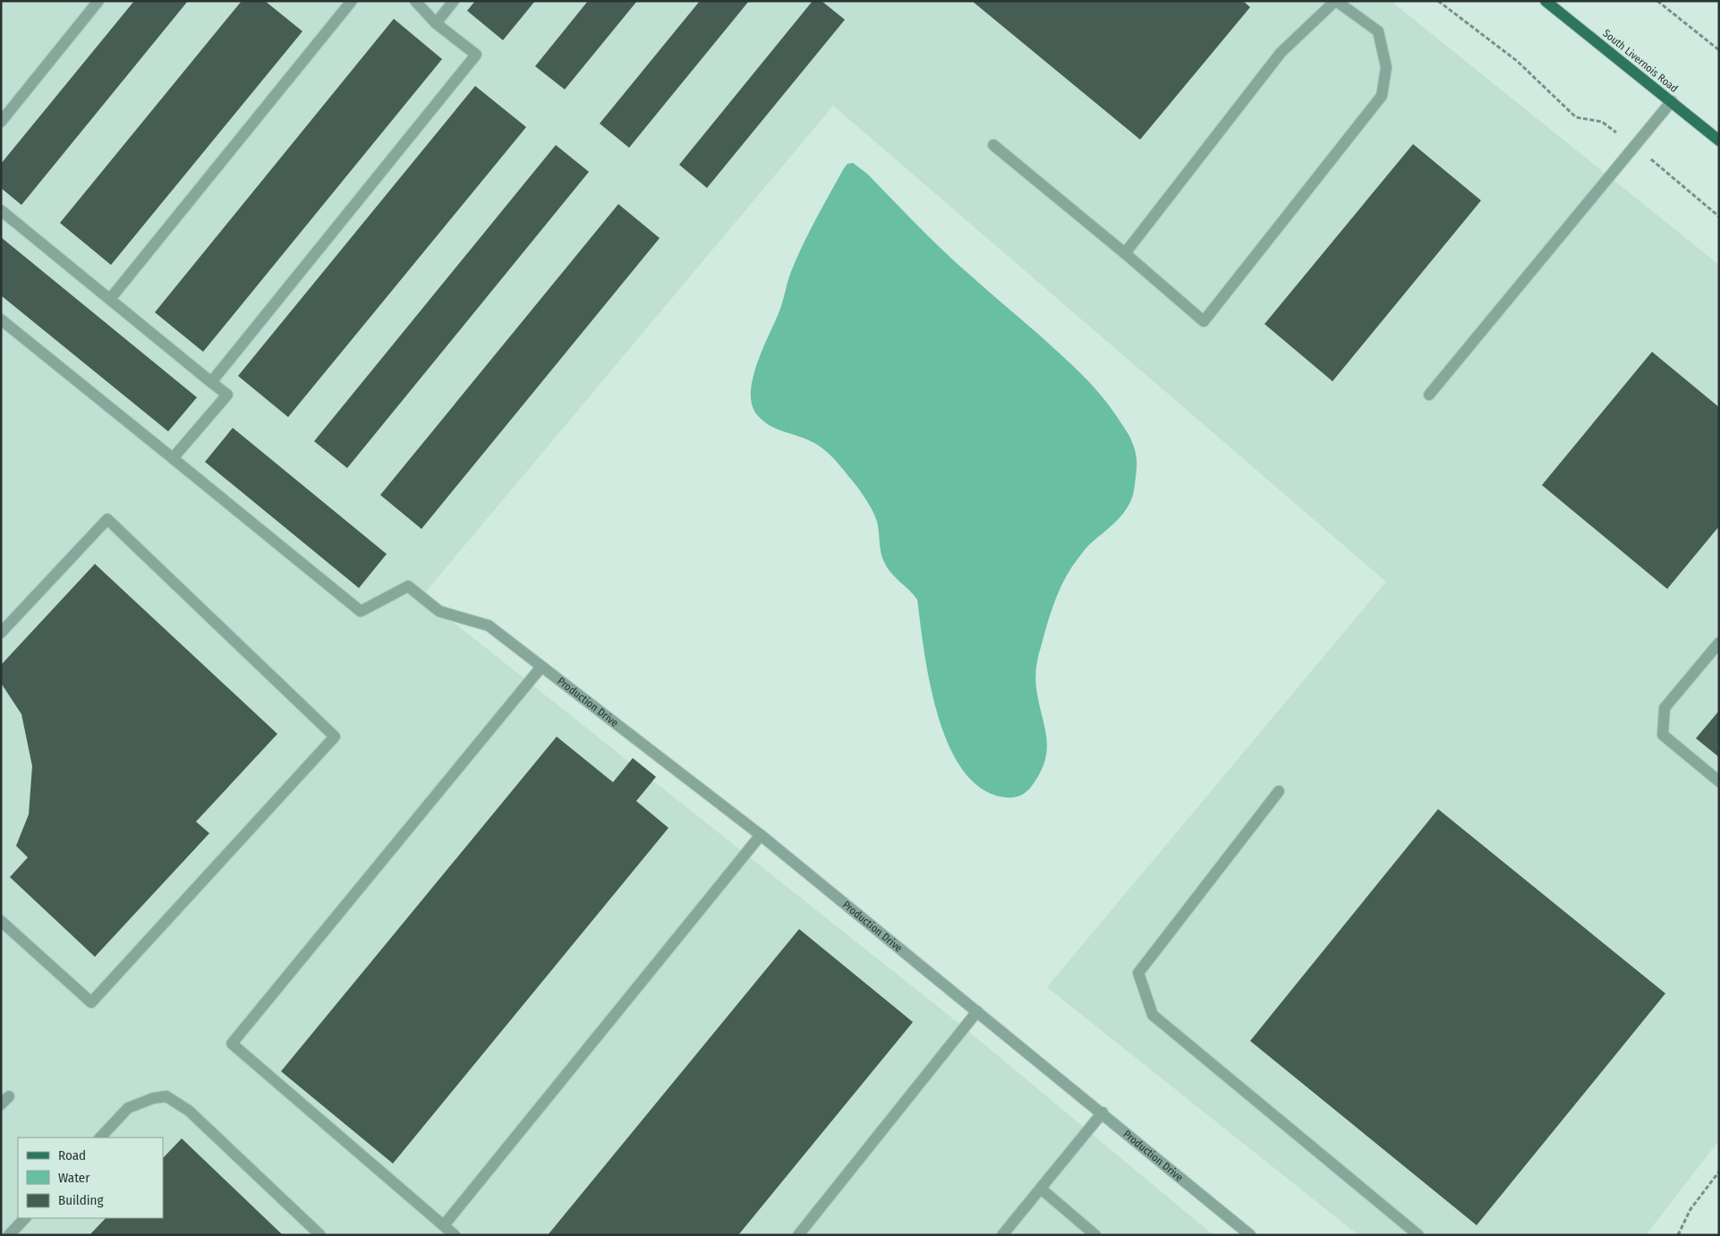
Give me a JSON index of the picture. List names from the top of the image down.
{
  "streets": {
    "main road": ["South Livernois Road"],
    "street": ["Production Drive"]
  },
  "legend": ["Road", "Water", "Building"]
}
